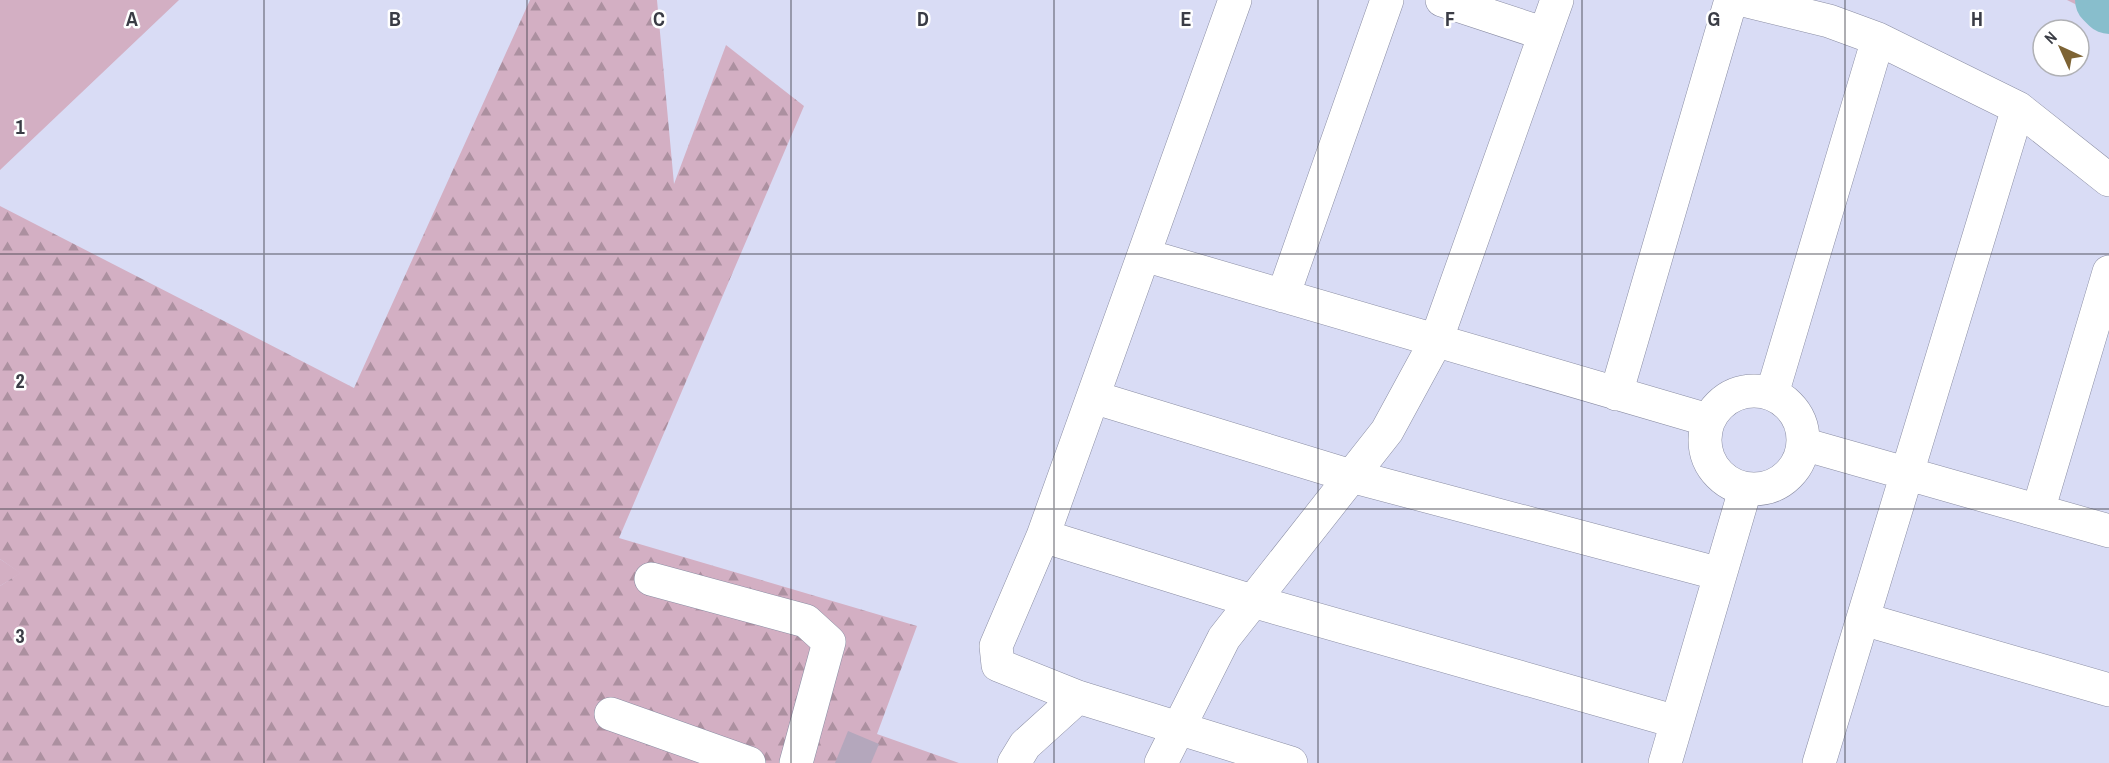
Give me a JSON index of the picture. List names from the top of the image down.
{
  "north": "top left",
  "grid": {
    "columns": [
      "A",
      "B",
      "C",
      "D",
      "E",
      "F",
      "G",
      "H"
    ],
    "rows": ["1", "2", "3"]
  }
}
